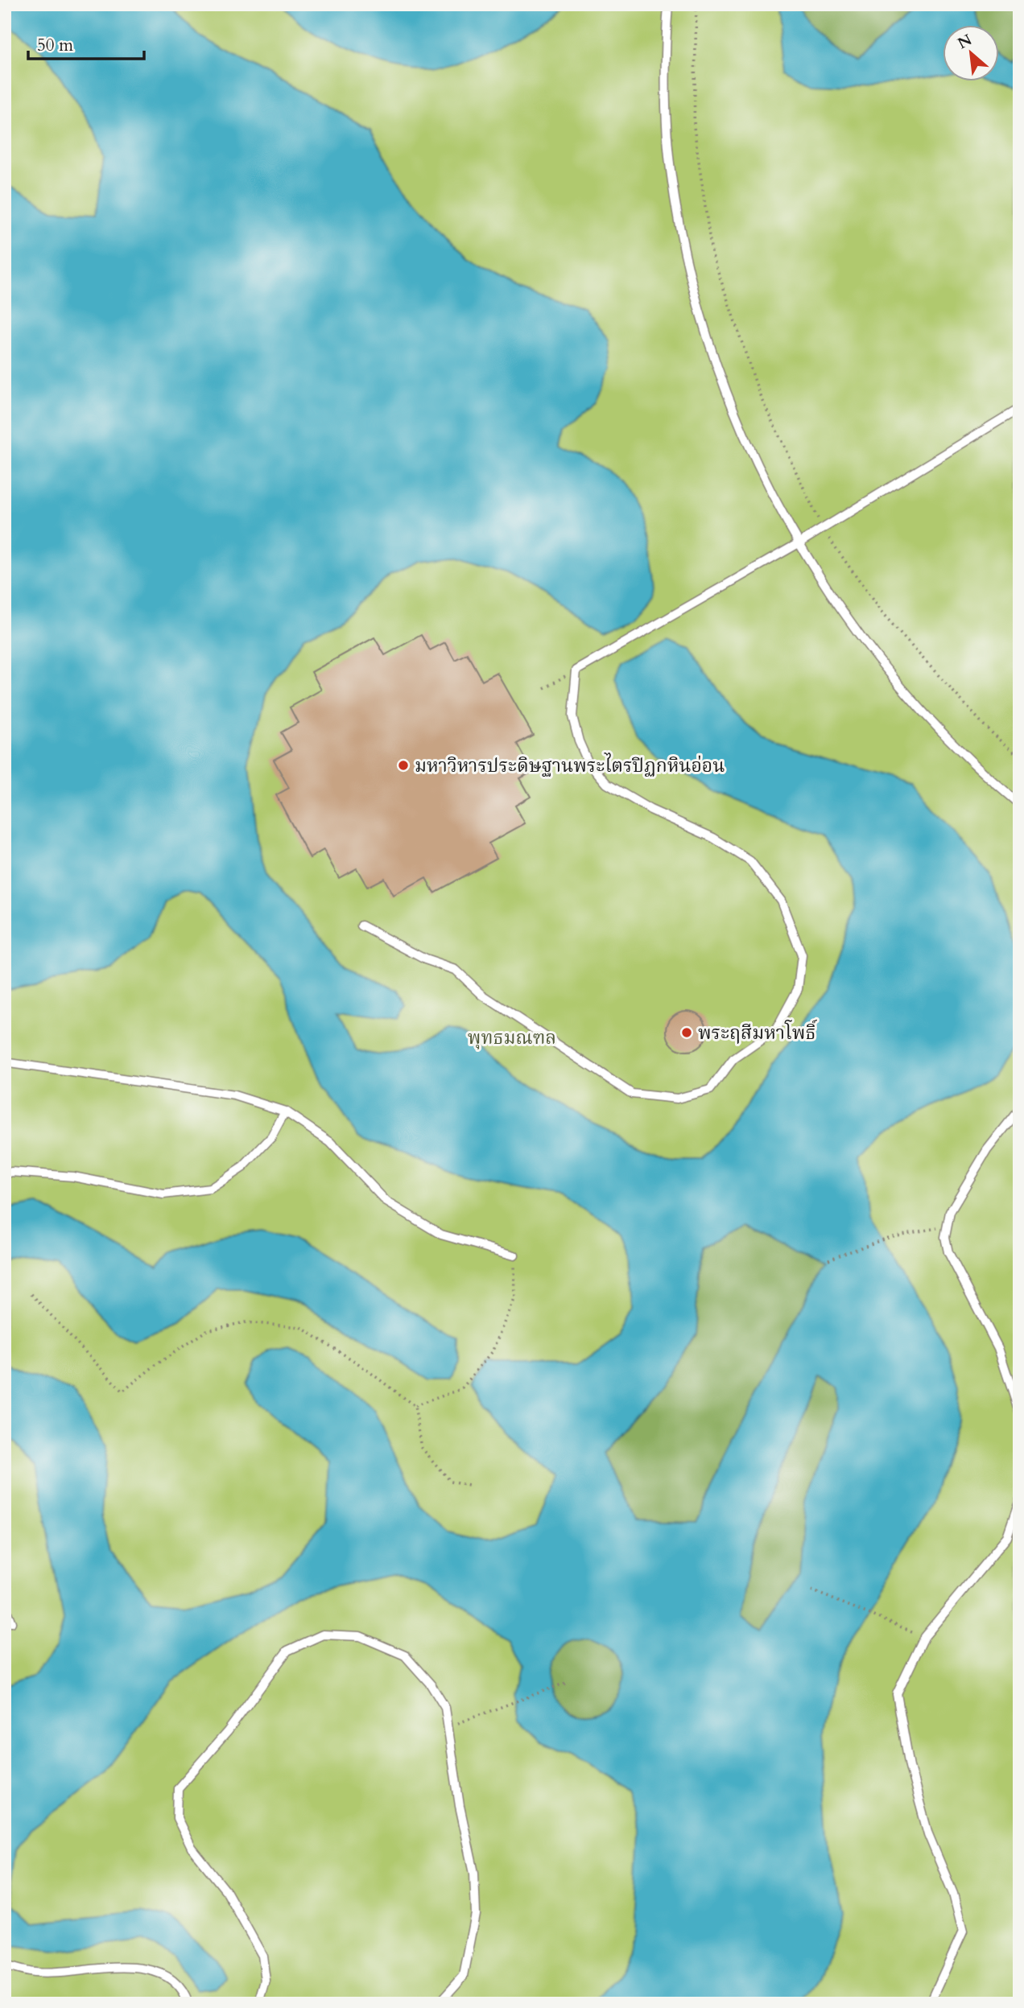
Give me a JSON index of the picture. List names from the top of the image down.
{
  "parks": ["พุทธมณฑล"],
  "places": ["มหาวิหารประดิษฐานพระไตรปิฏกหินอ่อน", "พระฤสีมหาโพธิ์"],
  "scale_bar": "50 m",
  "north": "top left"
}
